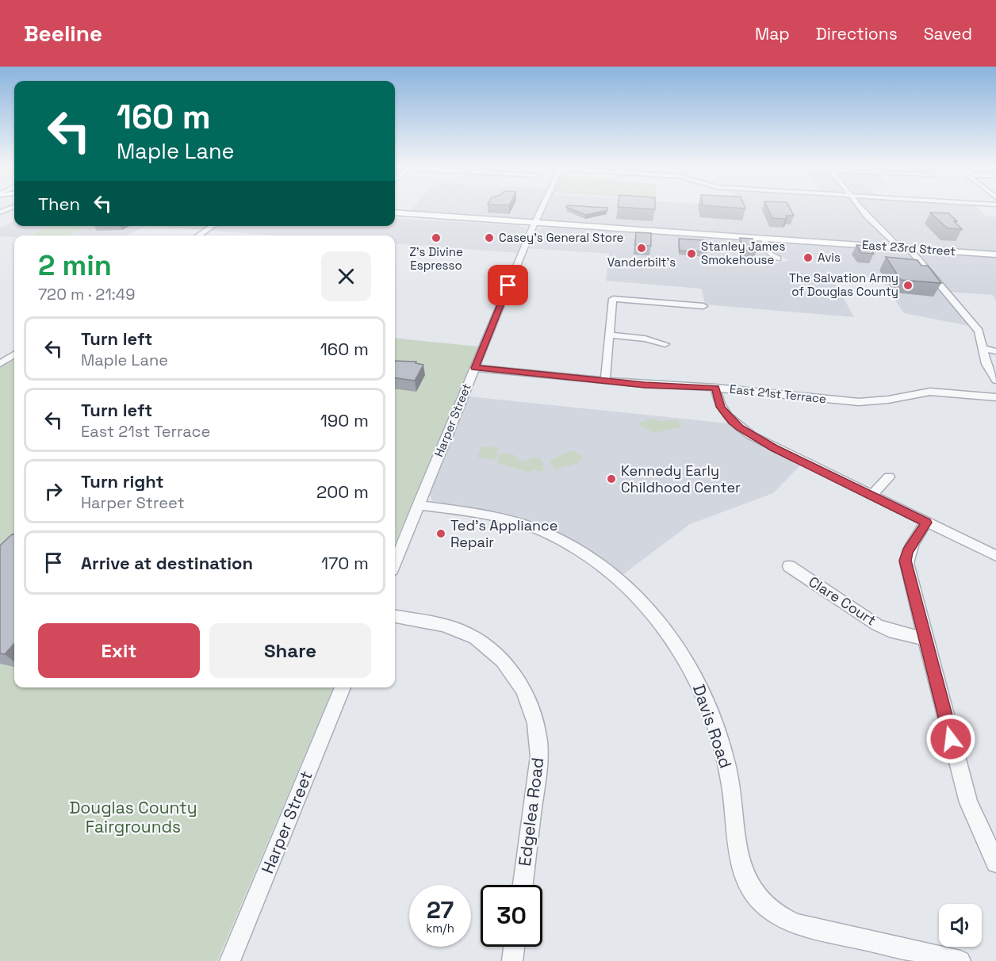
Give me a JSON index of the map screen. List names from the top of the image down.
{
  "streets": {
    "main road": ["East 23rd Street"],
    "street": [
      "East 21st Terrace",
      "Harper Street",
      "Clare Court",
      "Davis Road",
      "Edgelea Road"
    ]
  },
  "crossings": [
    ["East 23rd Street", "Harper Street"],
    ["East 21st Terrace", "Harper Street"],
    ["Harper Street", "Davis Road"]
  ],
  "parks": ["Douglas County Fairgrounds"],
  "places": [
    "Z's Divine Espresso",
    "Casey's General Store",
    "Vanderbilt's",
    "Stanley James Smokehouse",
    "Avis",
    "The Salvation Army of Douglas County",
    "Kennedy Early Childhood Center",
    "Ted's Appliance Repair"
  ],
  "page": {
    "header": "Beeline",
    "nav": ["Map", "Directions", "Saved"],
    "turn": ["160 m", "Maple Lane"],
    "then": "Then",
    "heading": ["2 min", "720 m · 21:49"],
    "list": [
      {
        "name": "Turn left",
        "note": "Maple Lane",
        "value": "160 m"
      },
      {
        "name": "Turn left",
        "note": "East 21st Terrace",
        "value": "190 m"
      },
      {
        "name": "Turn right",
        "note": "Harper Street",
        "value": "200 m"
      },
      {
        "name": "Arrive at destination",
        "value": "170 m"
      }
    ],
    "buttons": ["Exit", "Share"],
    "speed": "27 km/h",
    "limit": "30"
  }
}
